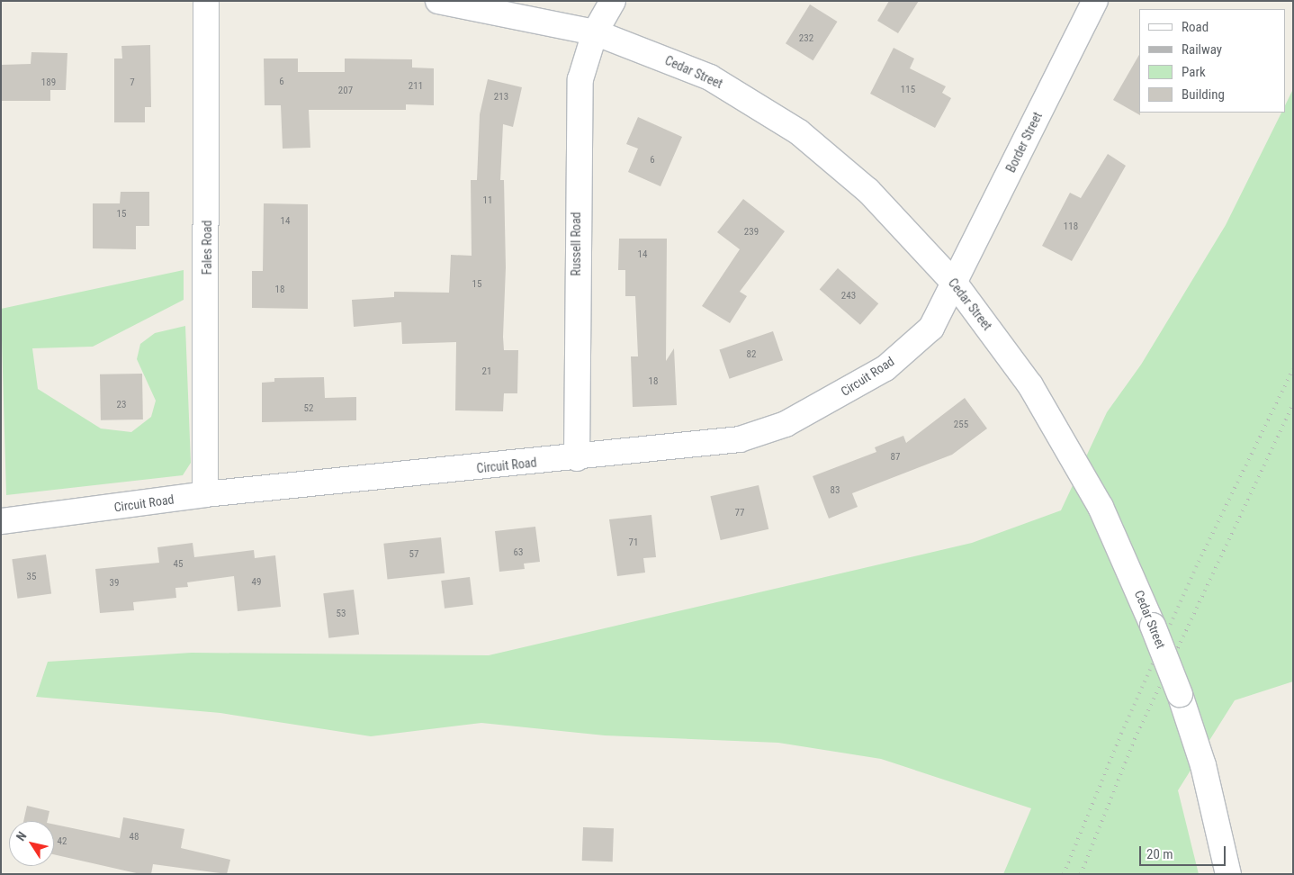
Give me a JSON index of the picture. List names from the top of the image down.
{
  "streets": {
    "street": [
      "Cedar Street",
      "Border Street",
      "Russell Road",
      "Fales Road",
      "Circuit Road"
    ]
  },
  "crossings": [
    ["Cedar Street", "Border Street"],
    ["Cedar Street", "Russell Road"],
    ["Cedar Street", "Circuit Road"],
    ["Border Street", "Circuit Road"],
    ["Russell Road", "Circuit Road"],
    ["Fales Road", "Circuit Road"]
  ],
  "house_numbers": [
    "232",
    "6",
    "189",
    "7",
    "211",
    "115",
    "207",
    "213",
    "6",
    "11",
    "15",
    "14",
    "118",
    "239",
    "14",
    "15",
    "18",
    "243",
    "82",
    "21",
    "18",
    "23",
    "52",
    "255",
    "87",
    "83",
    "77",
    "71",
    "63",
    "57",
    "45",
    "35",
    "49",
    "39",
    "53",
    "48",
    "42"
  ],
  "legend": [
    "Road",
    "Railway",
    "Park",
    "Building"
  ],
  "scale_bar": "20 m",
  "north": "top left"
}
